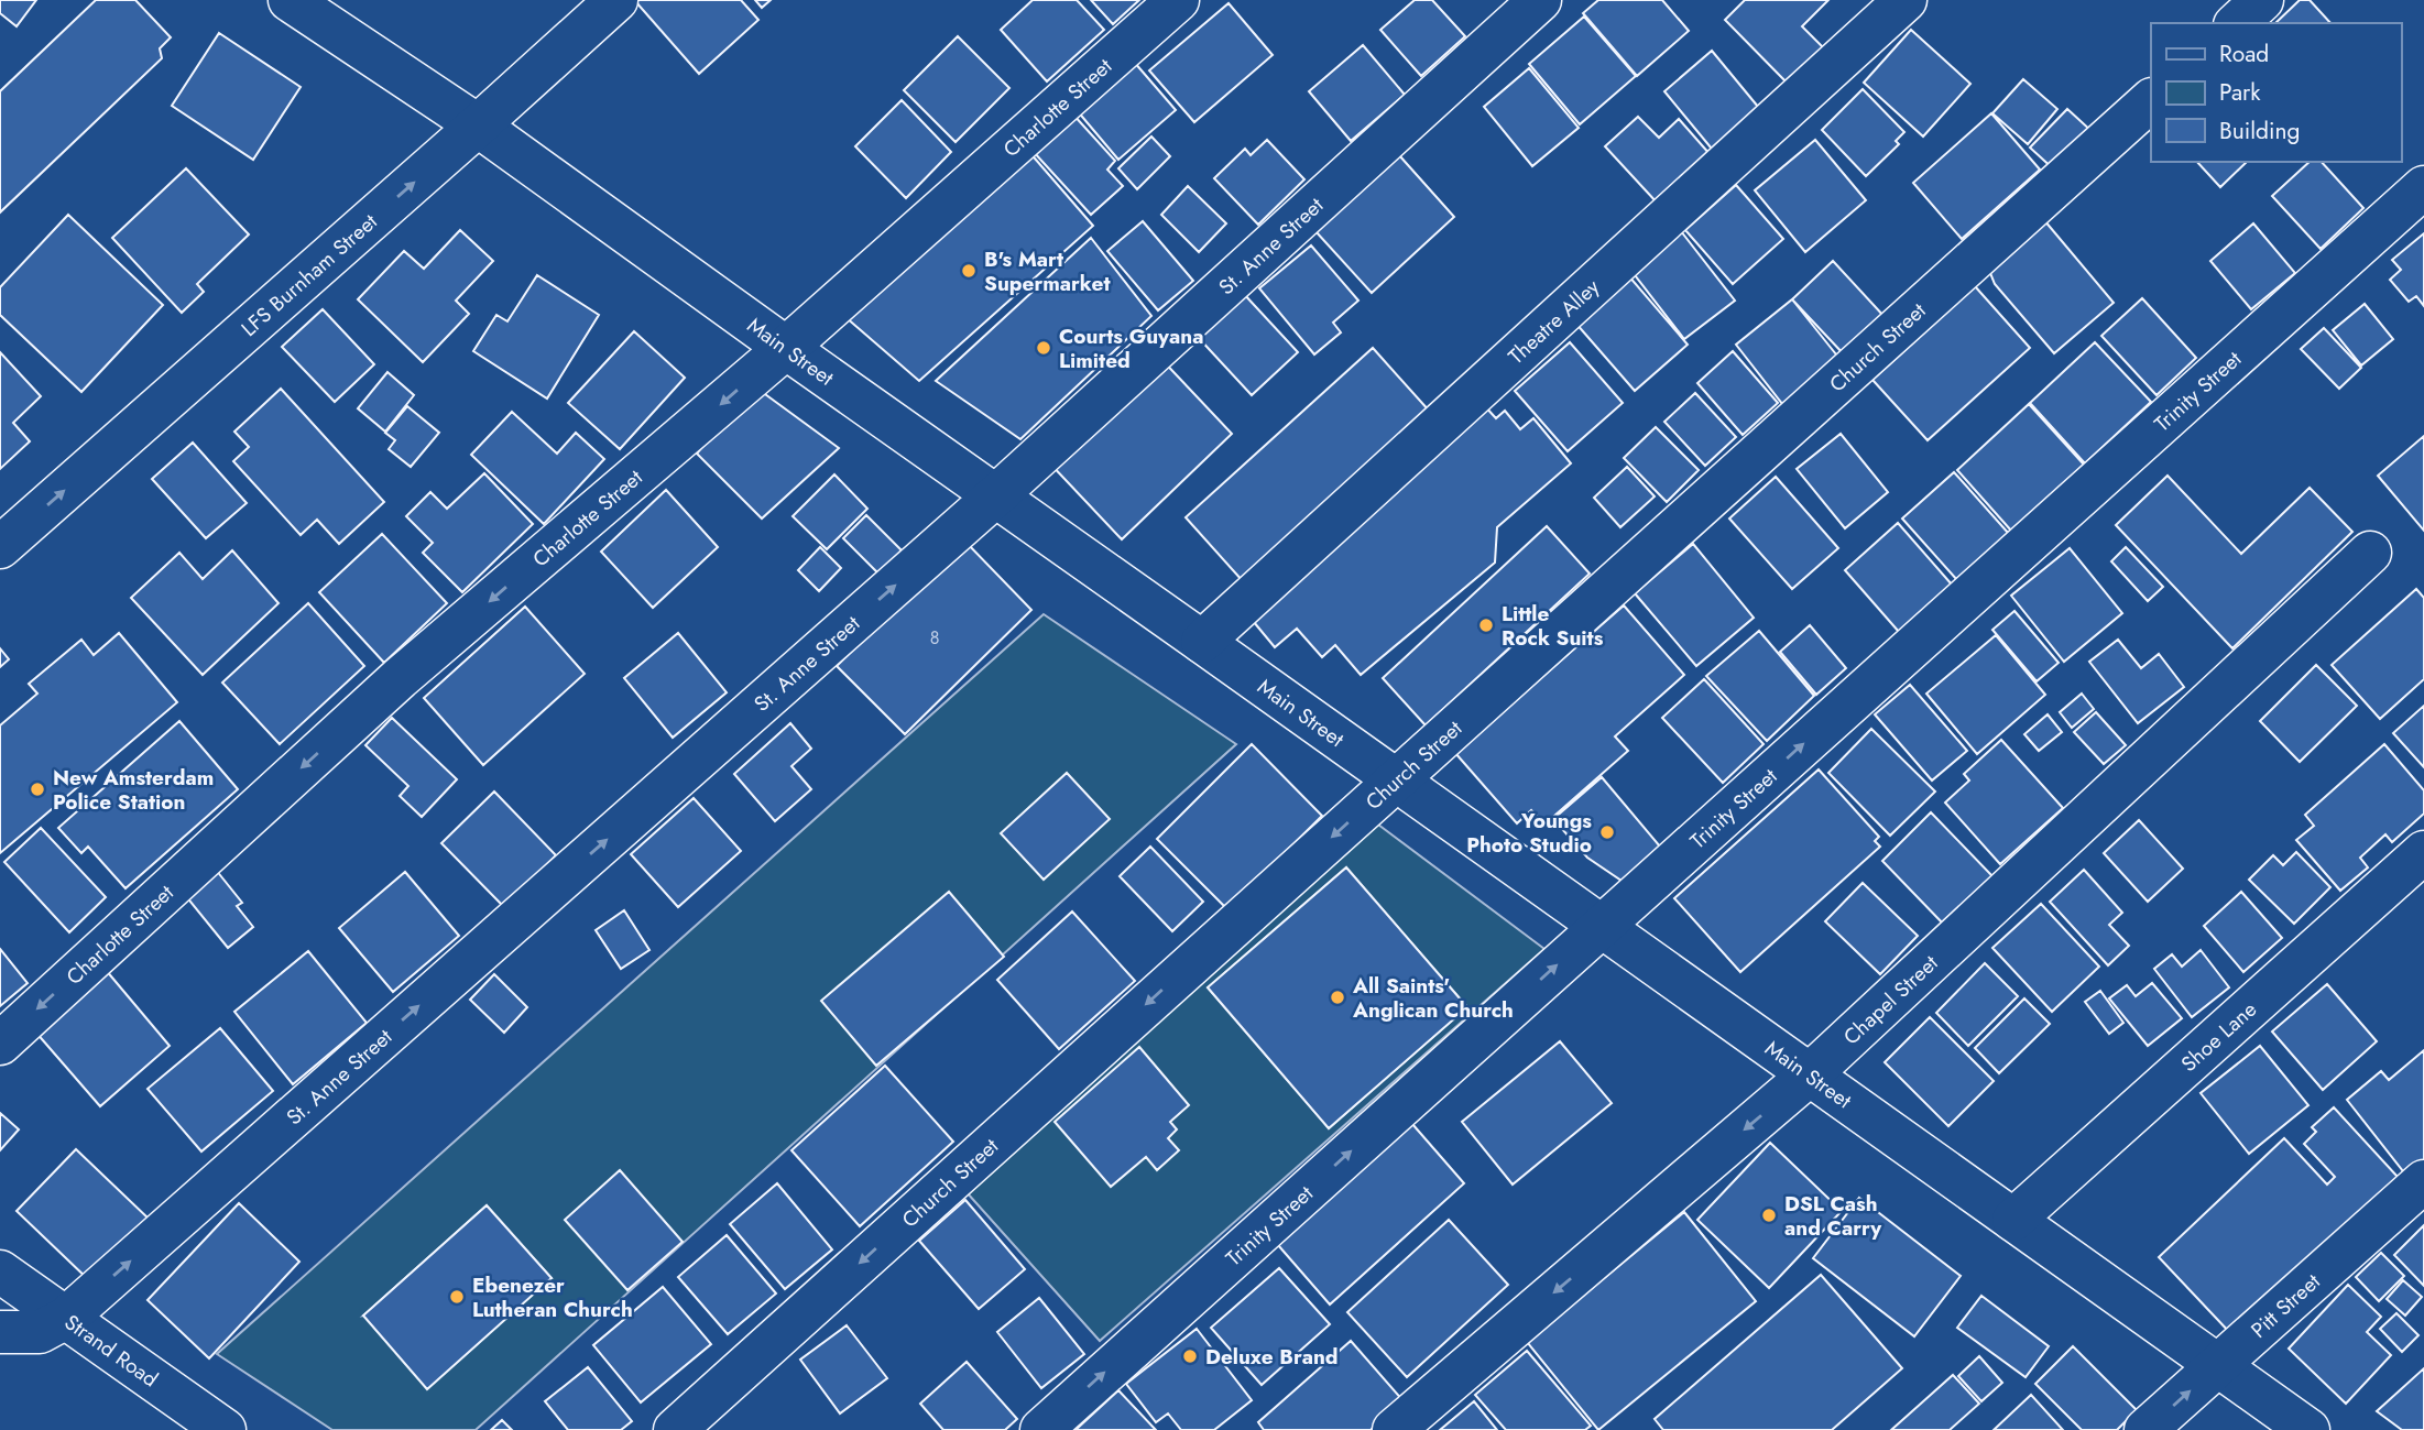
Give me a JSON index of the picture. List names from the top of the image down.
{
  "streets": {
    "street": [
      "Charlotte Street",
      "St. Anne Street",
      "LFS Burnham Street",
      "Theatre Alley",
      "Church Street",
      "Main Street",
      "Trinity Street",
      "Chapel Street",
      "Shoe Lane",
      "Pitt Street",
      "Strand Road"
    ]
  },
  "crossings": [
    ["Charlotte Street", "Main Street"],
    ["St. Anne Street", "Main Street"],
    ["St. Anne Street", "Strand Road"],
    ["LFS Burnham Street", "Main Street"],
    ["Theatre Alley", "Main Street"],
    ["Church Street", "Main Street"],
    ["Main Street", "Trinity Street"],
    ["Main Street", "Chapel Street"],
    ["Main Street", "Shoe Lane"],
    ["Main Street", "Pitt Street"]
  ],
  "one_way": [
    "Charlotte Street",
    "St. Anne Street",
    "LFS Burnham Street",
    "Church Street",
    "Trinity Street",
    "Chapel Street"
  ],
  "places": [
    "B's Mart Supermarket",
    "Courts Guyana Limited",
    "Little Rock Suits",
    "New Amsterdam Police Station",
    "Youngs Photo Studio",
    "All Saints' Anglican Church",
    "DSL Cash and Carry",
    "Ebenezer Lutheran Church",
    "Deluxe Brand"
  ],
  "house_numbers": ["8"],
  "legend": ["Road", "Park", "Building"]
}
